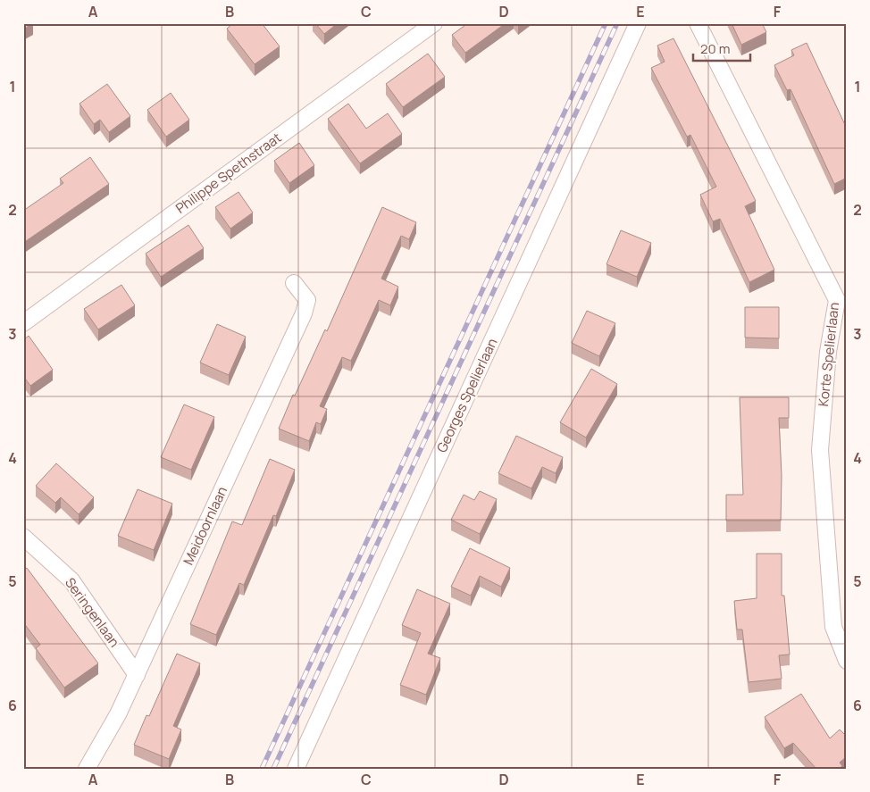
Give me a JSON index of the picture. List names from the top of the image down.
{
  "streets": {
    "street": [
      "Philippe Spethstraat",
      "Korte Spelierlaan",
      "Georges Spelierlaan",
      "Meidoornlaan",
      "Seringenlaan"
    ]
  },
  "crossings": [
    ["Meidoornlaan", "Seringenlaan"]
  ],
  "scale_bar": "20 m",
  "grid": {
    "columns": [
      "A",
      "B",
      "C",
      "D",
      "E",
      "F"
    ],
    "rows": [
      "1",
      "2",
      "3",
      "4",
      "5",
      "6"
    ]
  }
}
